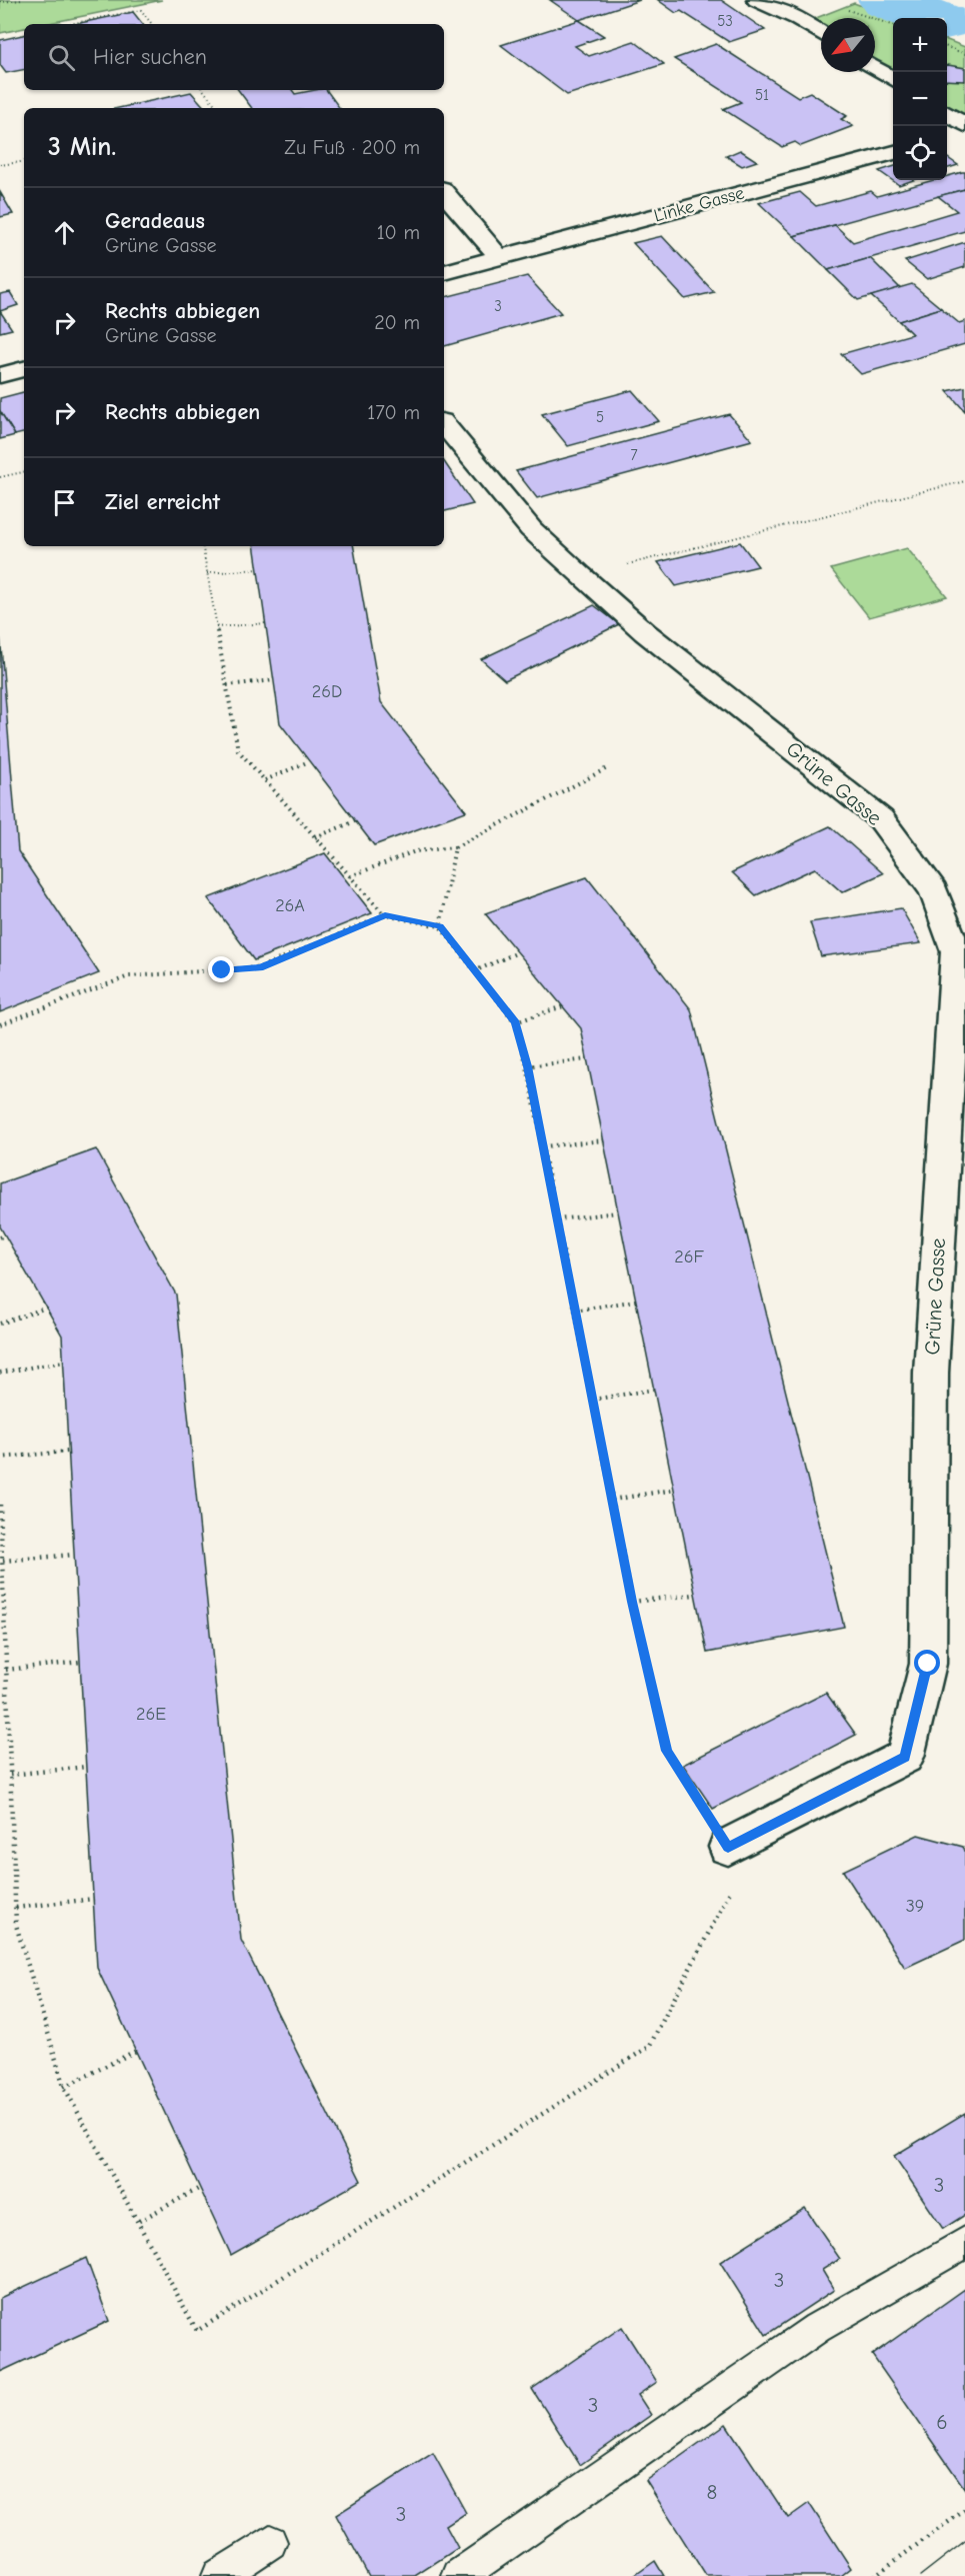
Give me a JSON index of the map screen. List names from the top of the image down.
{
  "streets": {
    "street": ["Linke Gasse", "Grüne Gasse"]
  },
  "house_numbers": [
    "53",
    "51",
    "3",
    "5",
    "7",
    "26D",
    "26A",
    "26F",
    "26E",
    "39",
    "3",
    "3",
    "3",
    "6",
    "8",
    "3"
  ],
  "north": "bottom left",
  "page": {
    "map_buttons": ["+", "−"],
    "search": "Hier suchen",
    "heading": ["3 Min.", "Zu Fuß · 200 m"],
    "list": [
      ["Geradeaus", "Grüne Gasse", "10 m"],
      ["Rechts abbiegen", "Grüne Gasse", "20 m"],
      ["Rechts abbiegen", "170 m"],
      "Ziel erreicht"
    ]
  }
}
